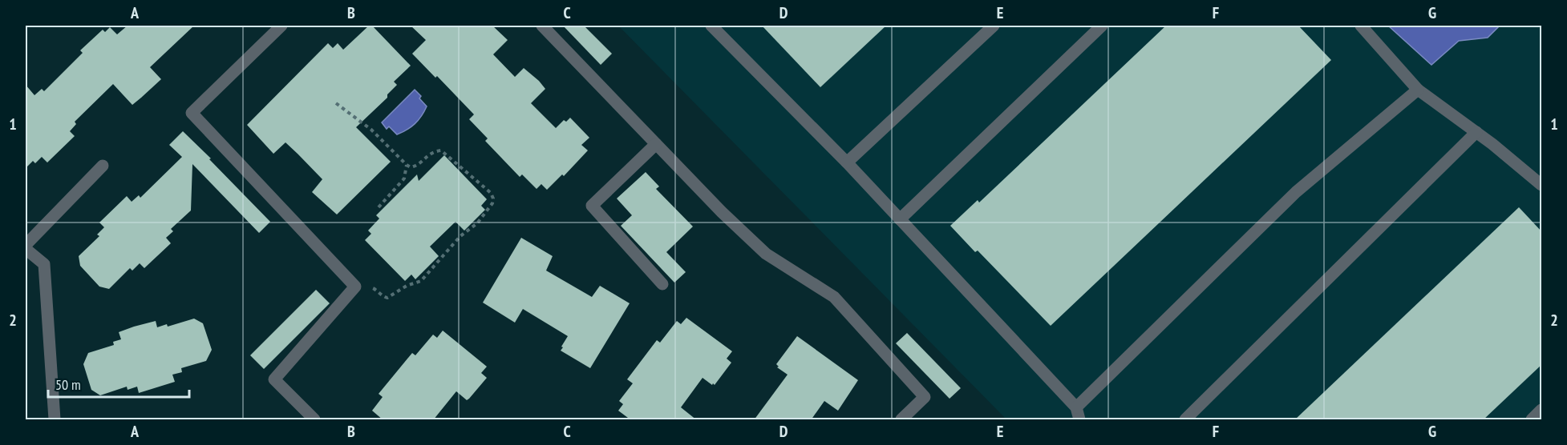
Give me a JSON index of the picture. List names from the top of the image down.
{
  "scale_bar": "50 m",
  "grid": {
    "columns": [
      "A",
      "B",
      "C",
      "D",
      "E",
      "F",
      "G"
    ],
    "rows": ["1", "2"]
  }
}
